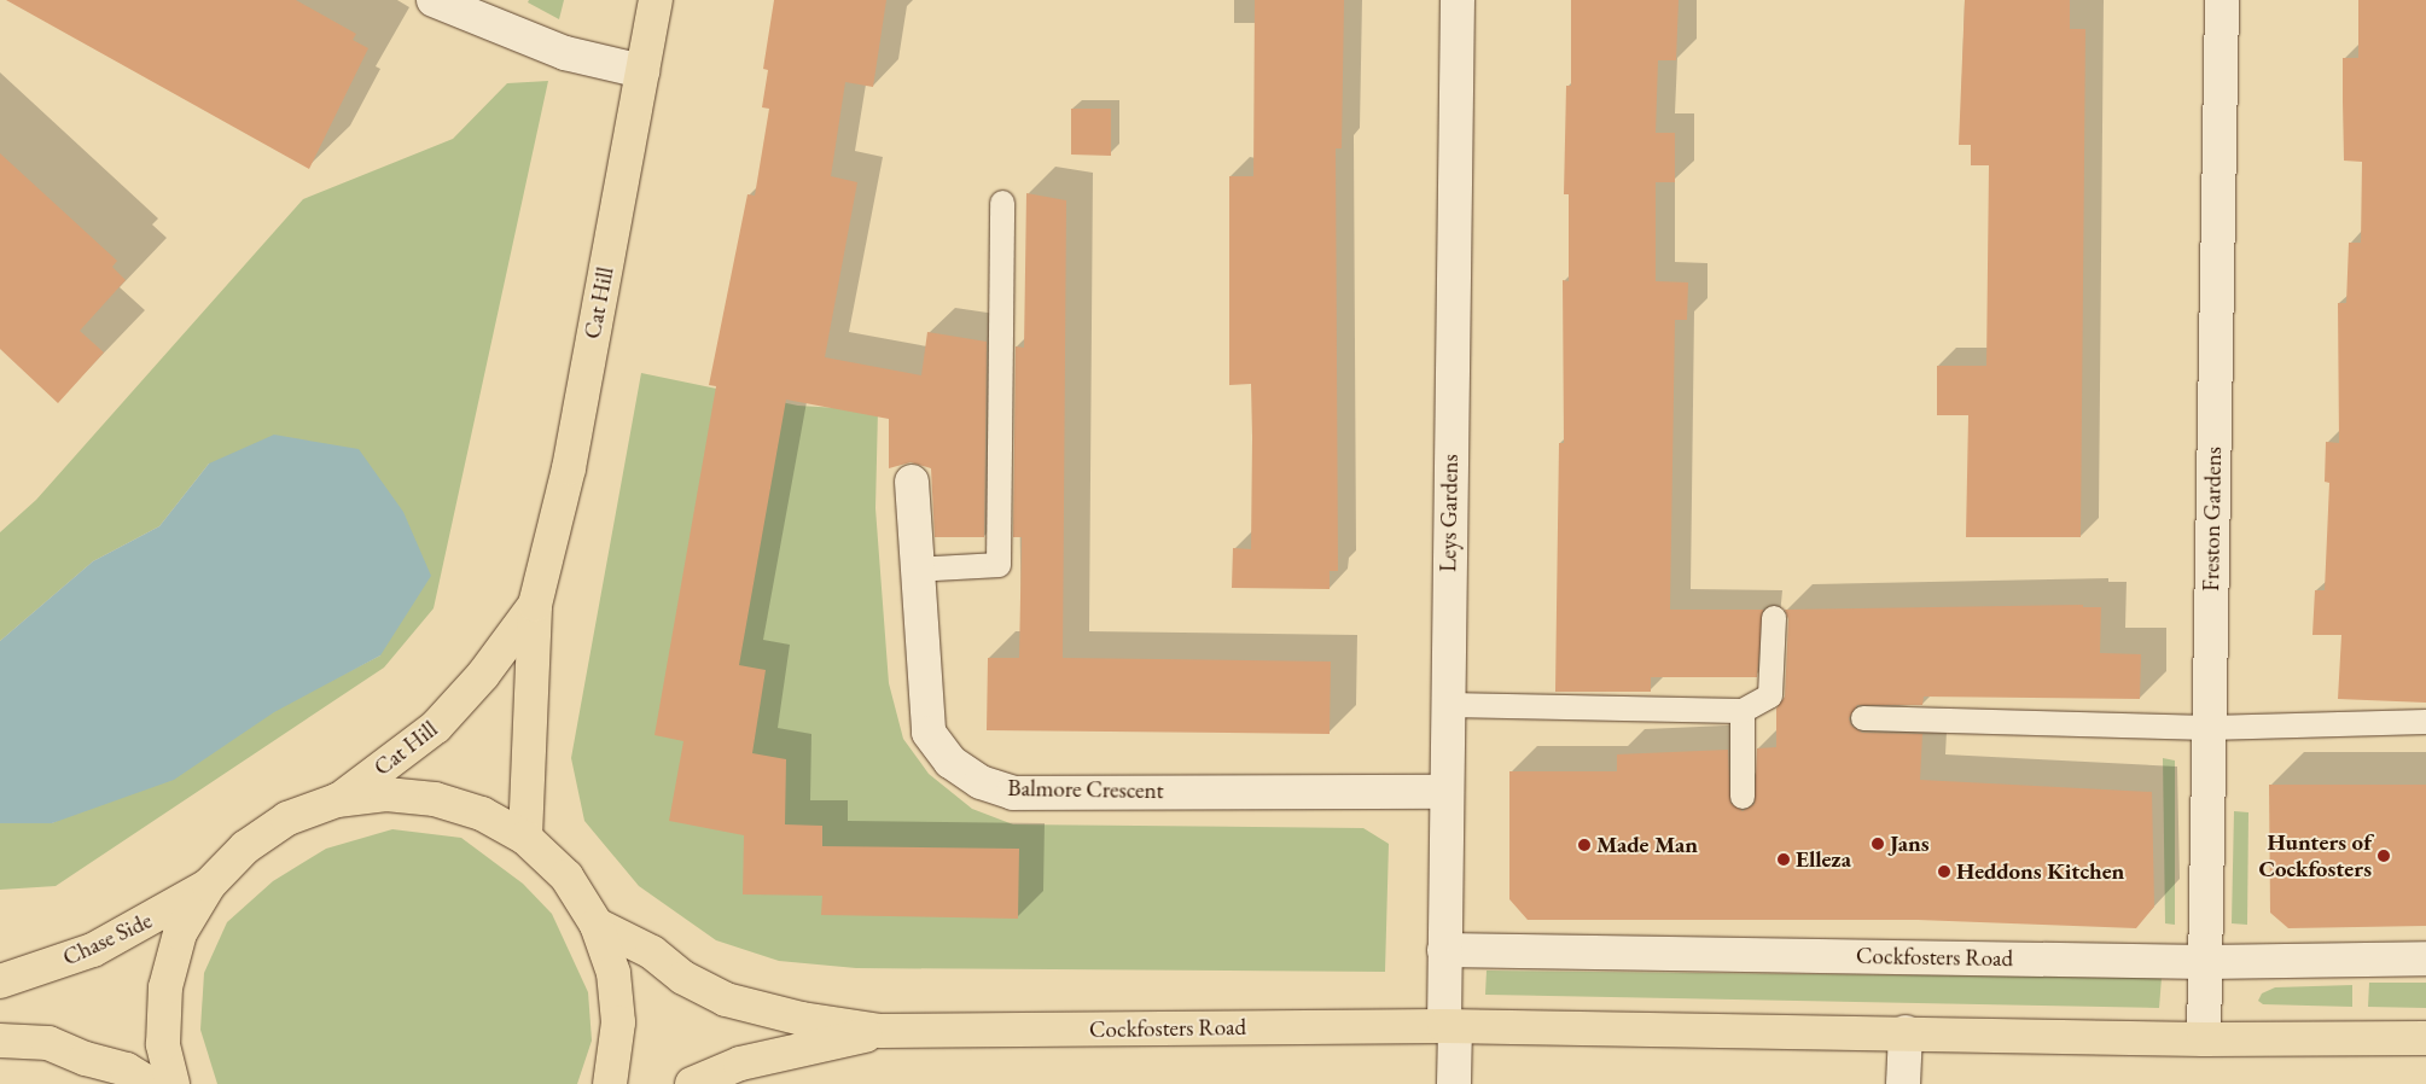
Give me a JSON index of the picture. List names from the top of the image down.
{
  "streets": {
    "main road": ["Cat Hill", "Chase Side", "Cockfosters Road"],
    "street": ["Leys Gardens", "Freston Gardens", "Balmore Crescent"]
  },
  "crossings": [
    ["Leys Gardens", "Balmore Crescent"],
    ["Leys Gardens", "Cockfosters Road"],
    ["Freston Gardens", "Cockfosters Road"]
  ],
  "places": [
    "Jans",
    "Made Man",
    "Hunters of Cockfosters",
    "Elleza",
    "Heddons Kitchen"
  ]
}
